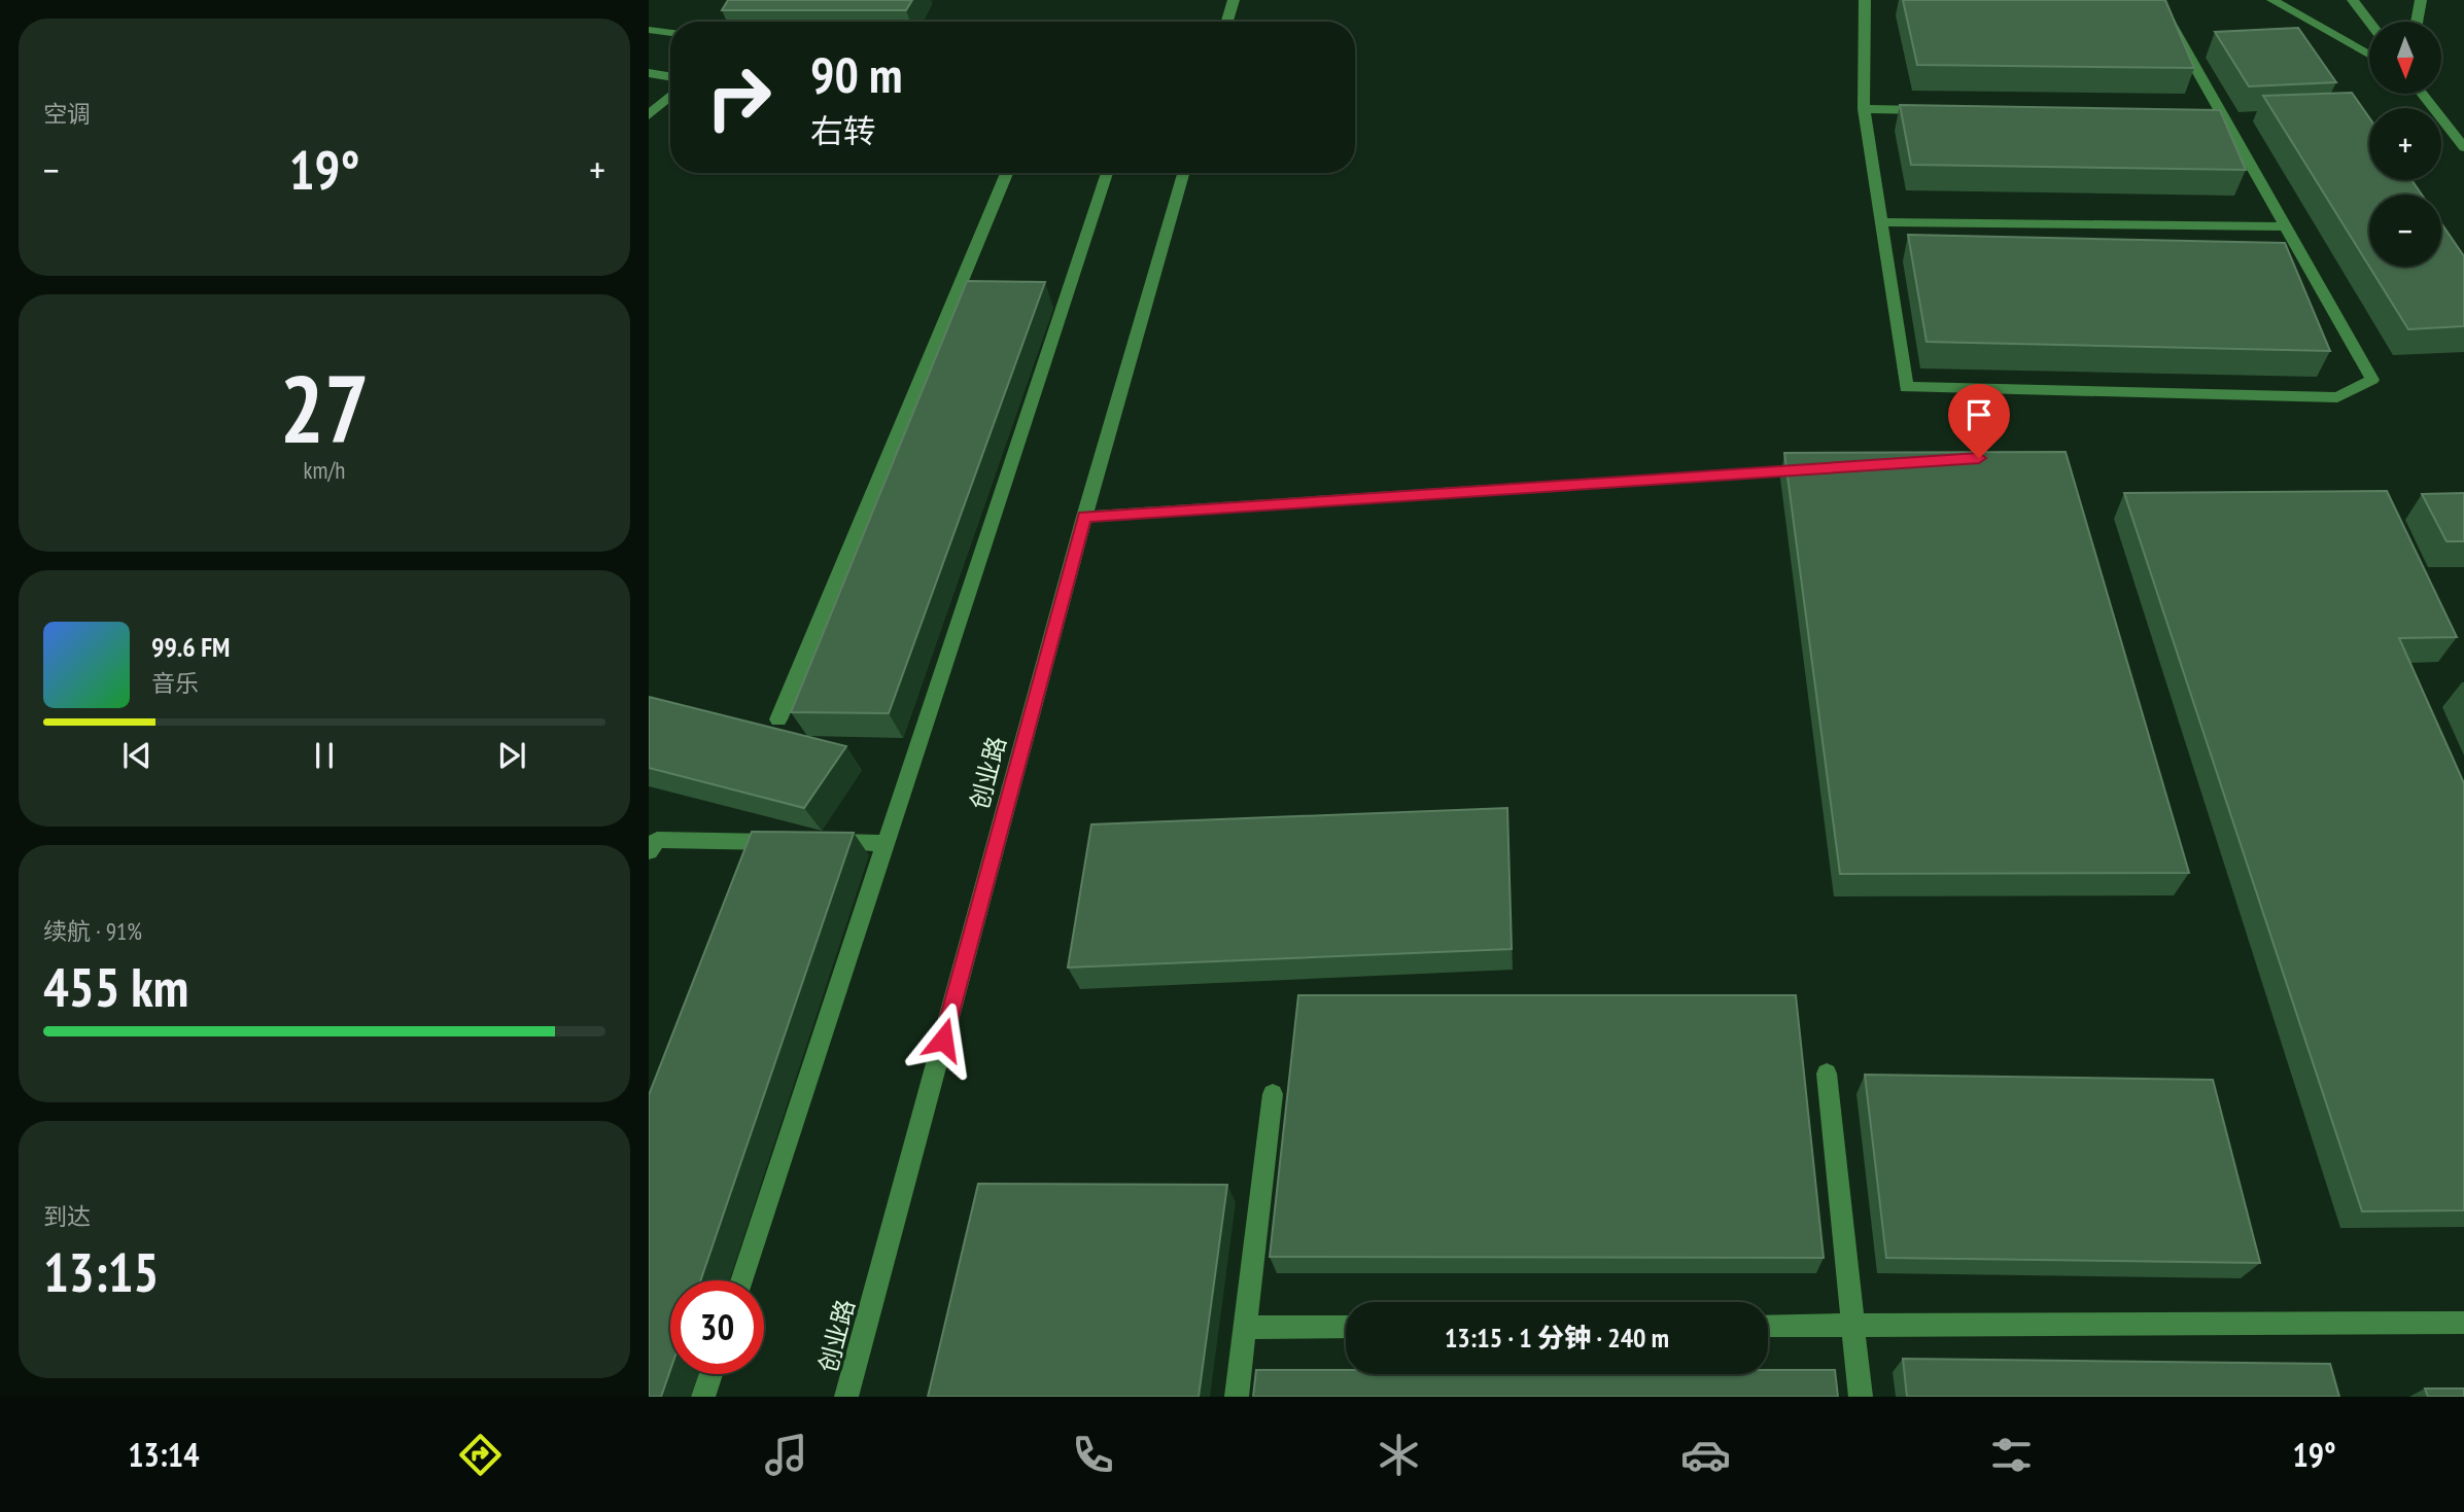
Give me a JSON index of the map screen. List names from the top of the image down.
{
  "streets": {
    "street": ["创业路"]
  },
  "north": "bottom",
  "page": {
    "tile": [
      "空调",
      ["27", "km/h"],
      ["续航 · 91%", "455 km"],
      ["到达", "13:15"]
    ],
    "map_buttons": ["+", "−"],
    "turn": ["90 m", "右转"],
    "heat": ["−", "19°", "+"],
    "song": ["99.6 FM", "音乐"],
    "limit": "30",
    "trip": "13:15 · 1 分钟 · 240 m",
    "tabs": ["13:14", "19°"]
  }
}
